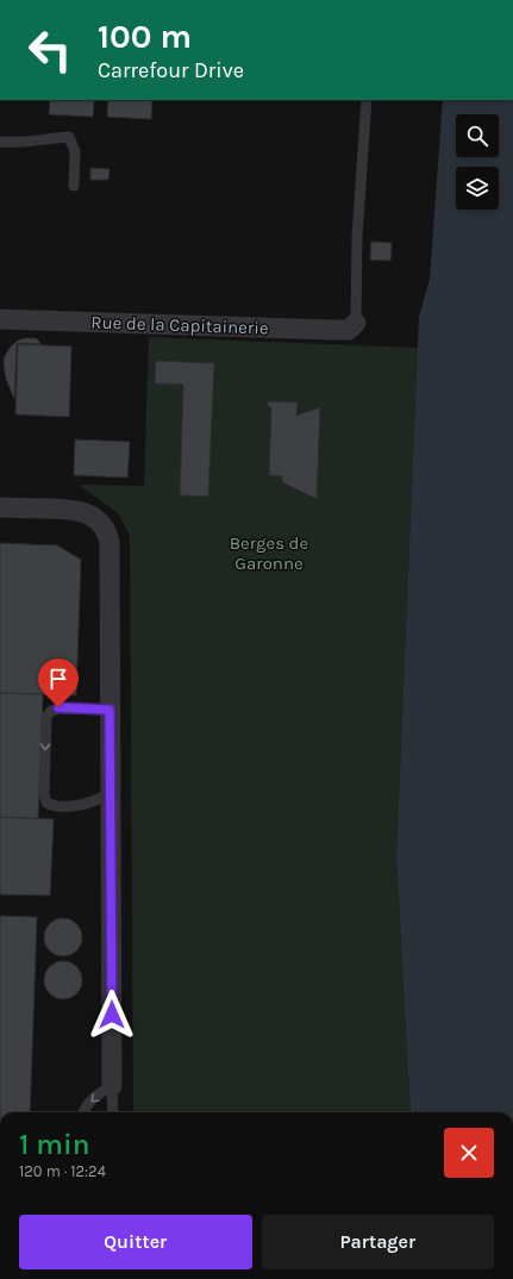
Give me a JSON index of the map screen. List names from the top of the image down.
{
  "streets": {
    "street": ["Rue de la Capitainerie"]
  },
  "parks": ["Berges de Garonne"],
  "page": {
    "turn": ["100 m", "Carrefour Drive"],
    "heading": ["1 min", "120 m · 12:24"],
    "buttons": ["Quitter", "Partager"]
  }
}
